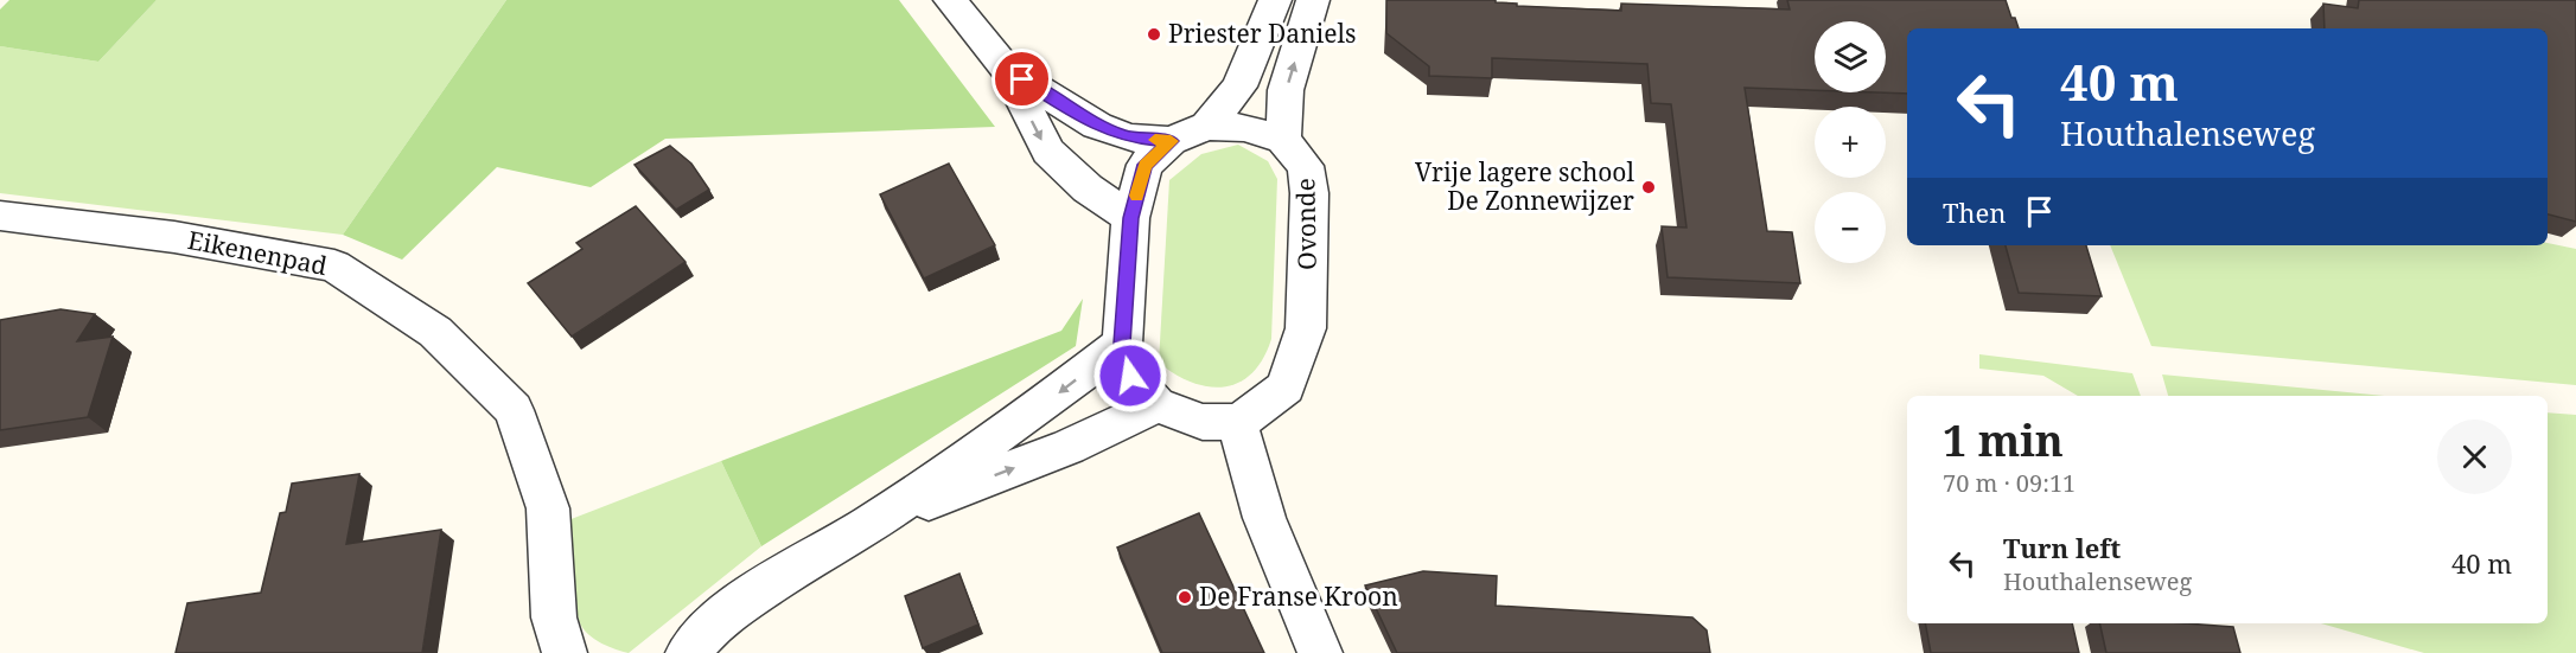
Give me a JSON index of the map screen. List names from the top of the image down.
{
  "streets": {
    "street": ["Ovonde", "Eikenenpad"]
  },
  "places": ["Priester Daniels", "Vrije lagere school De Zonnewijzer", "De Franse Kroon"],
  "page": {
    "map_buttons": ["+", "−"],
    "turn": ["40 m", "Houthalenseweg"],
    "then": "Then",
    "heading": ["1 min", "70 m · 09:11"],
    "list": [
      {
        "name": "Turn left",
        "note": "Houthalenseweg",
        "value": "40 m"
      }
    ]
  }
}
